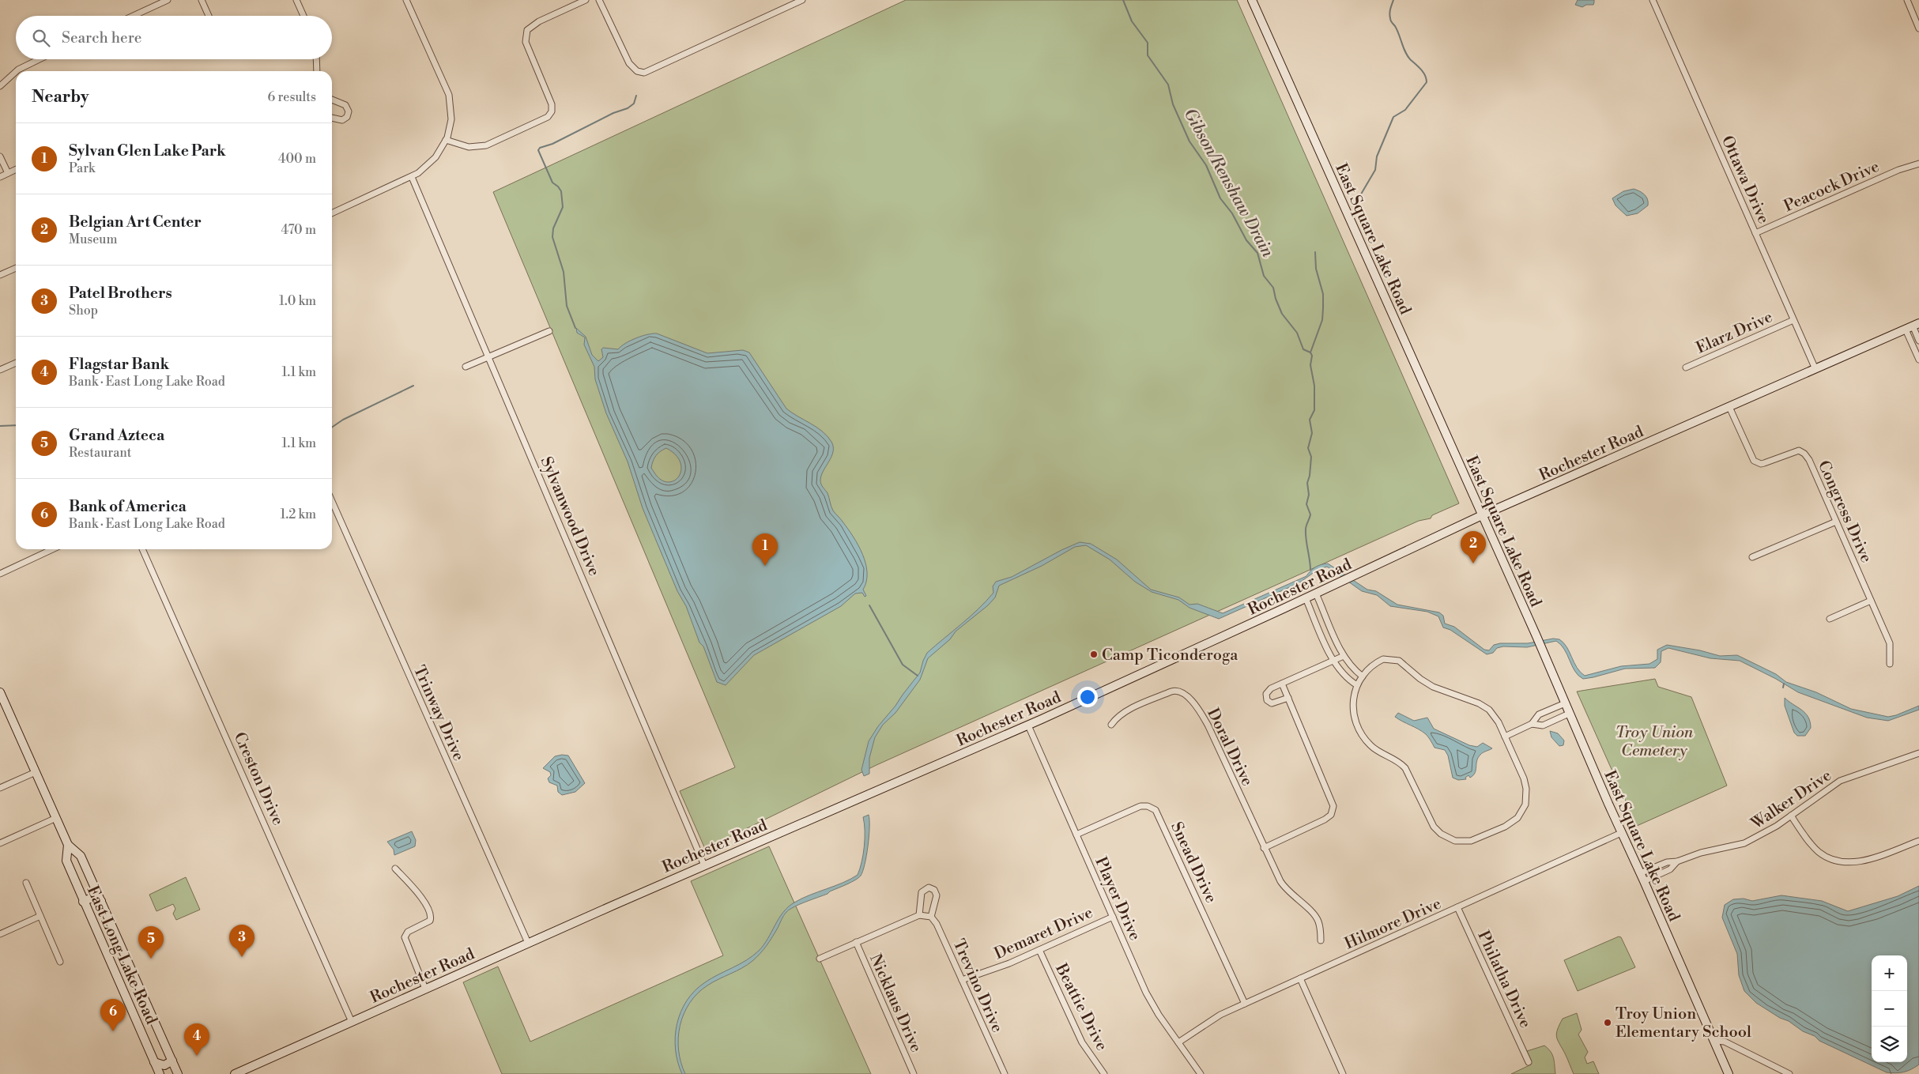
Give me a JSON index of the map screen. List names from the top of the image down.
{
  "streets": {
    "main road": ["East Square Lake Road", "Rochester Road", "East Long Lake Road"],
    "street": [
      "Ottawa Drive",
      "Peacock Drive",
      "Elarz Drive",
      "Congress Drive",
      "Sylvanwood Drive",
      "Trinway Drive",
      "Doral Drive",
      "Creston Drive",
      "Walker Drive",
      "Snead Drive",
      "Player Drive",
      "Hilmore Drive",
      "Demaret Drive",
      "Philatha Drive",
      "Trevino Drive",
      "Nicklaus Drive",
      "Beattie Drive"
    ]
  },
  "crossings": [
    ["Ottawa Drive", "Peacock Drive"],
    ["Ottawa Drive", "Elarz Drive"],
    ["Ottawa Drive", "Rochester Road"],
    ["East Square Lake Road", "Rochester Road"],
    ["East Square Lake Road", "Walker Drive"],
    ["East Square Lake Road", "Hilmore Drive"],
    ["Rochester Road", "Congress Drive"],
    ["Rochester Road", "Sylvanwood Drive"],
    ["Rochester Road", "Trinway Drive"],
    ["Rochester Road", "Creston Drive"],
    ["Rochester Road", "Player Drive"],
    ["Snead Drive", "Player Drive"],
    ["Snead Drive", "Hilmore Drive"],
    ["Player Drive", "Hilmore Drive"],
    ["Player Drive", "Demaret Drive"],
    ["Hilmore Drive", "Philatha Drive"],
    ["Demaret Drive", "Trevino Drive"],
    ["Demaret Drive", "Beattie Drive"]
  ],
  "water": ["Gibson/Renshaw Drain"],
  "parks": ["Troy Union Cemetery"],
  "places": ["Camp Ticonderoga", "Troy Union Elementary School"],
  "page": {
    "search": "Search here",
    "heading": ["Nearby", "6 results"],
    "list": [
      {
        "mark": "1",
        "name": "Sylvan Glen Lake Park",
        "note": "Park",
        "value": "400 m"
      },
      {
        "mark": "2",
        "name": "Belgian Art Center",
        "note": "Museum",
        "value": "470 m"
      },
      {
        "mark": "3",
        "name": "Patel Brothers",
        "note": "Shop",
        "value": "1.0 km"
      },
      {
        "mark": "4",
        "name": "Flagstar Bank",
        "note": "Bank · East Long Lake Road",
        "value": "1.1 km"
      },
      {
        "mark": "5",
        "name": "Grand Azteca",
        "note": "Restaurant",
        "value": "1.1 km"
      },
      {
        "mark": "6",
        "name": "Bank of America",
        "note": "Bank · East Long Lake Road",
        "value": "1.2 km"
      }
    ],
    "pins": [
      "2",
      "1",
      "3",
      "5",
      "6",
      "4"
    ],
    "map_buttons": ["+", "−"]
  }
}
